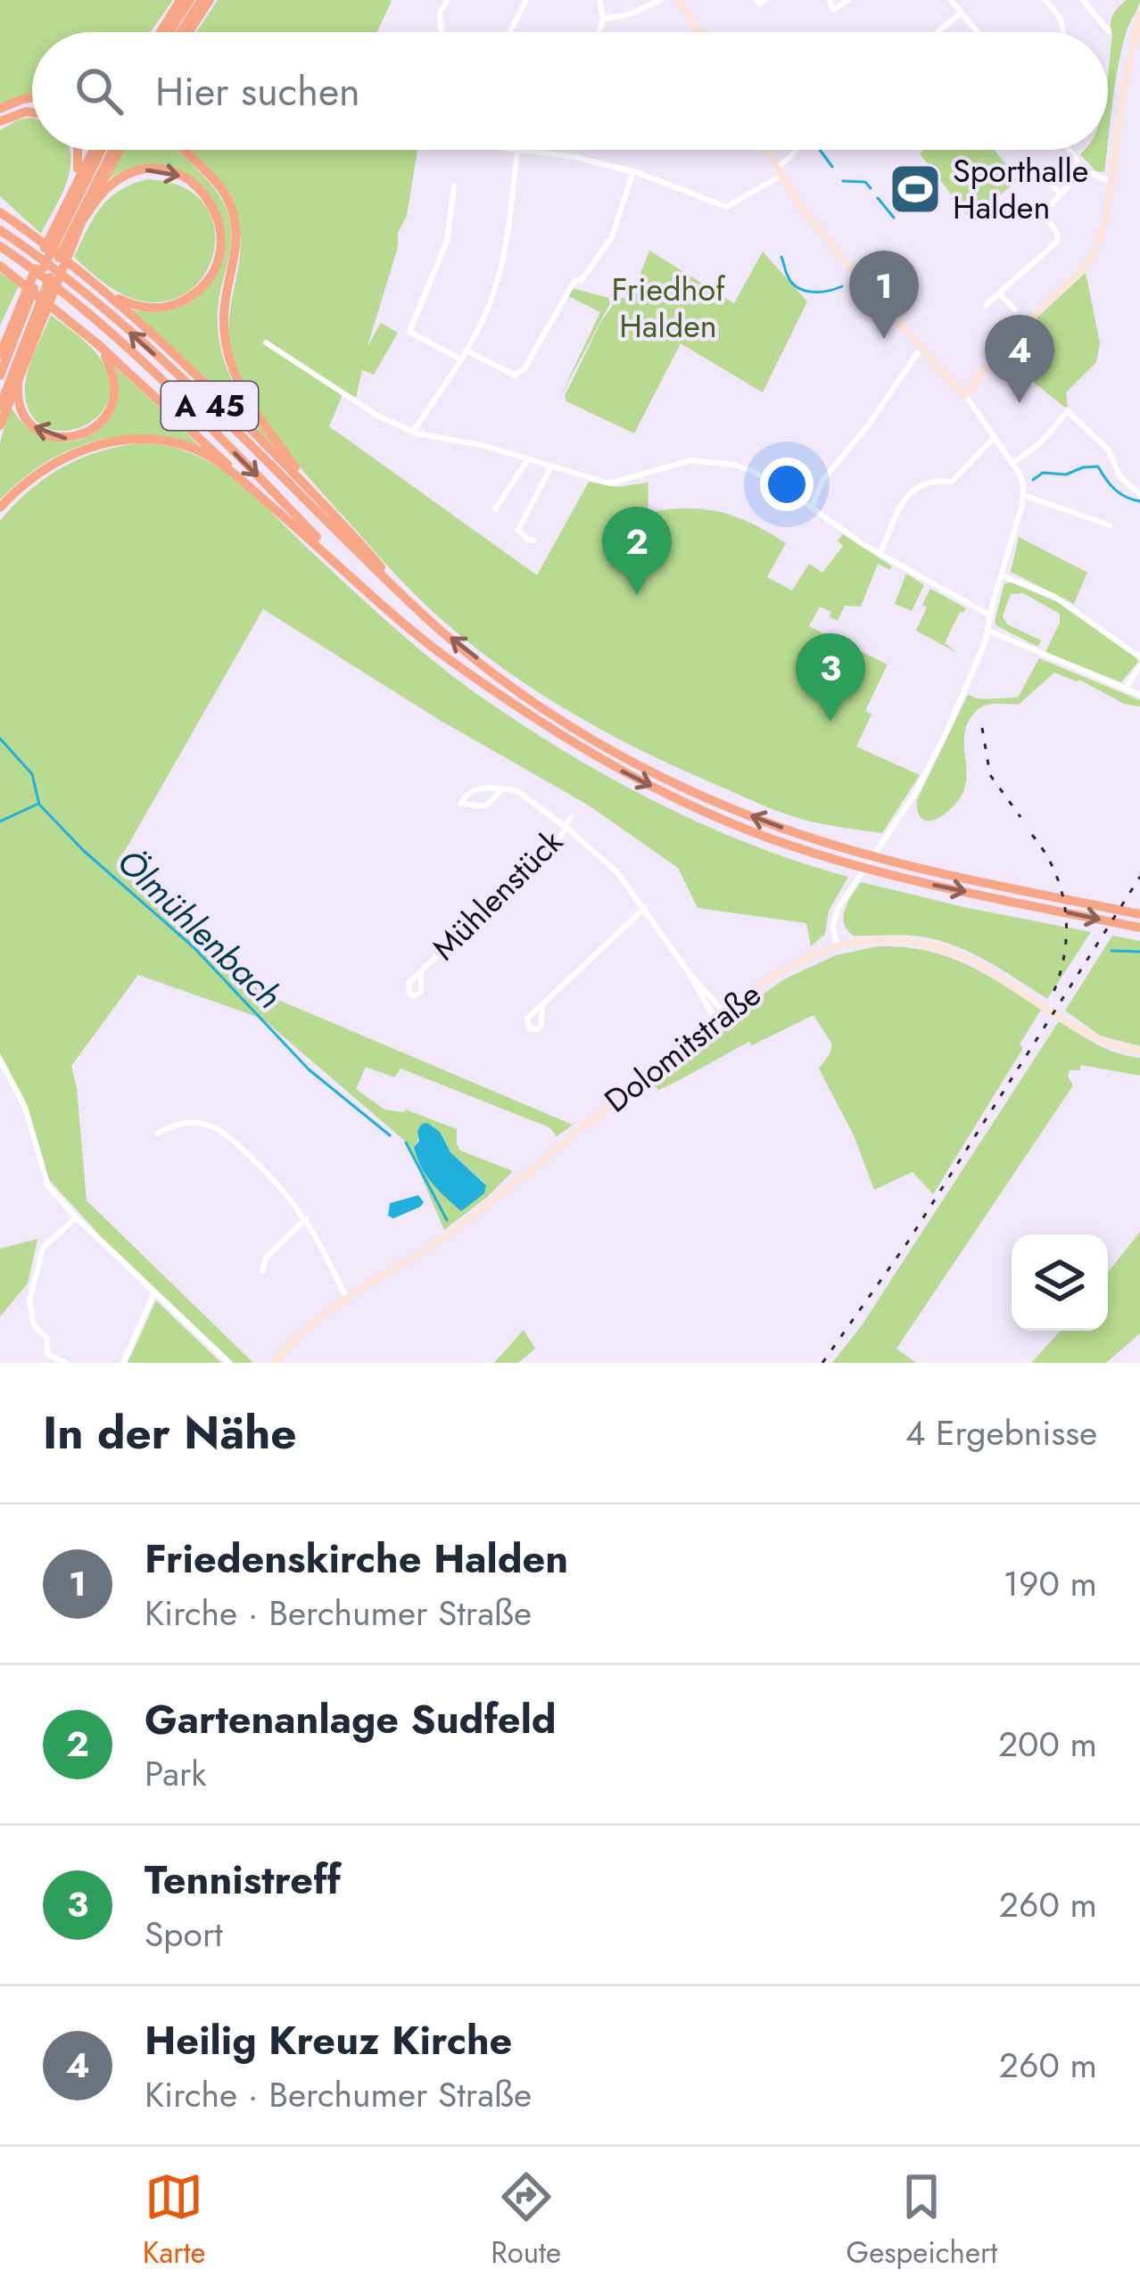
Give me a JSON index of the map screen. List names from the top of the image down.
{
  "streets": {
    "highway": ["A 45"],
    "street": ["Mühlenstück", "Dolomitstraße"]
  },
  "water": ["Ölmühlenbach"],
  "parks": ["Friedhof Halden"],
  "places": {
    "sports": ["Sporthalle Halden"]
  },
  "page": {
    "search": "Hier suchen",
    "pins": [
      "1",
      "4",
      "2",
      "3"
    ],
    "heading": ["In der Nähe", "4 Ergebnisse"],
    "list": [
      {
        "mark": "1",
        "name": "Friedenskirche Halden",
        "note": "Kirche · Berchumer Straße",
        "value": "190 m"
      },
      {
        "mark": "2",
        "name": "Gartenanlage Sudfeld",
        "note": "Park",
        "value": "200 m"
      },
      {
        "mark": "3",
        "name": "Tennistreff",
        "note": "Sport",
        "value": "260 m"
      },
      {
        "mark": "4",
        "name": "Heilig Kreuz Kirche",
        "note": "Kirche · Berchumer Straße",
        "value": "260 m"
      }
    ],
    "nav": ["Karte", "Route", "Gespeichert"]
  }
}
